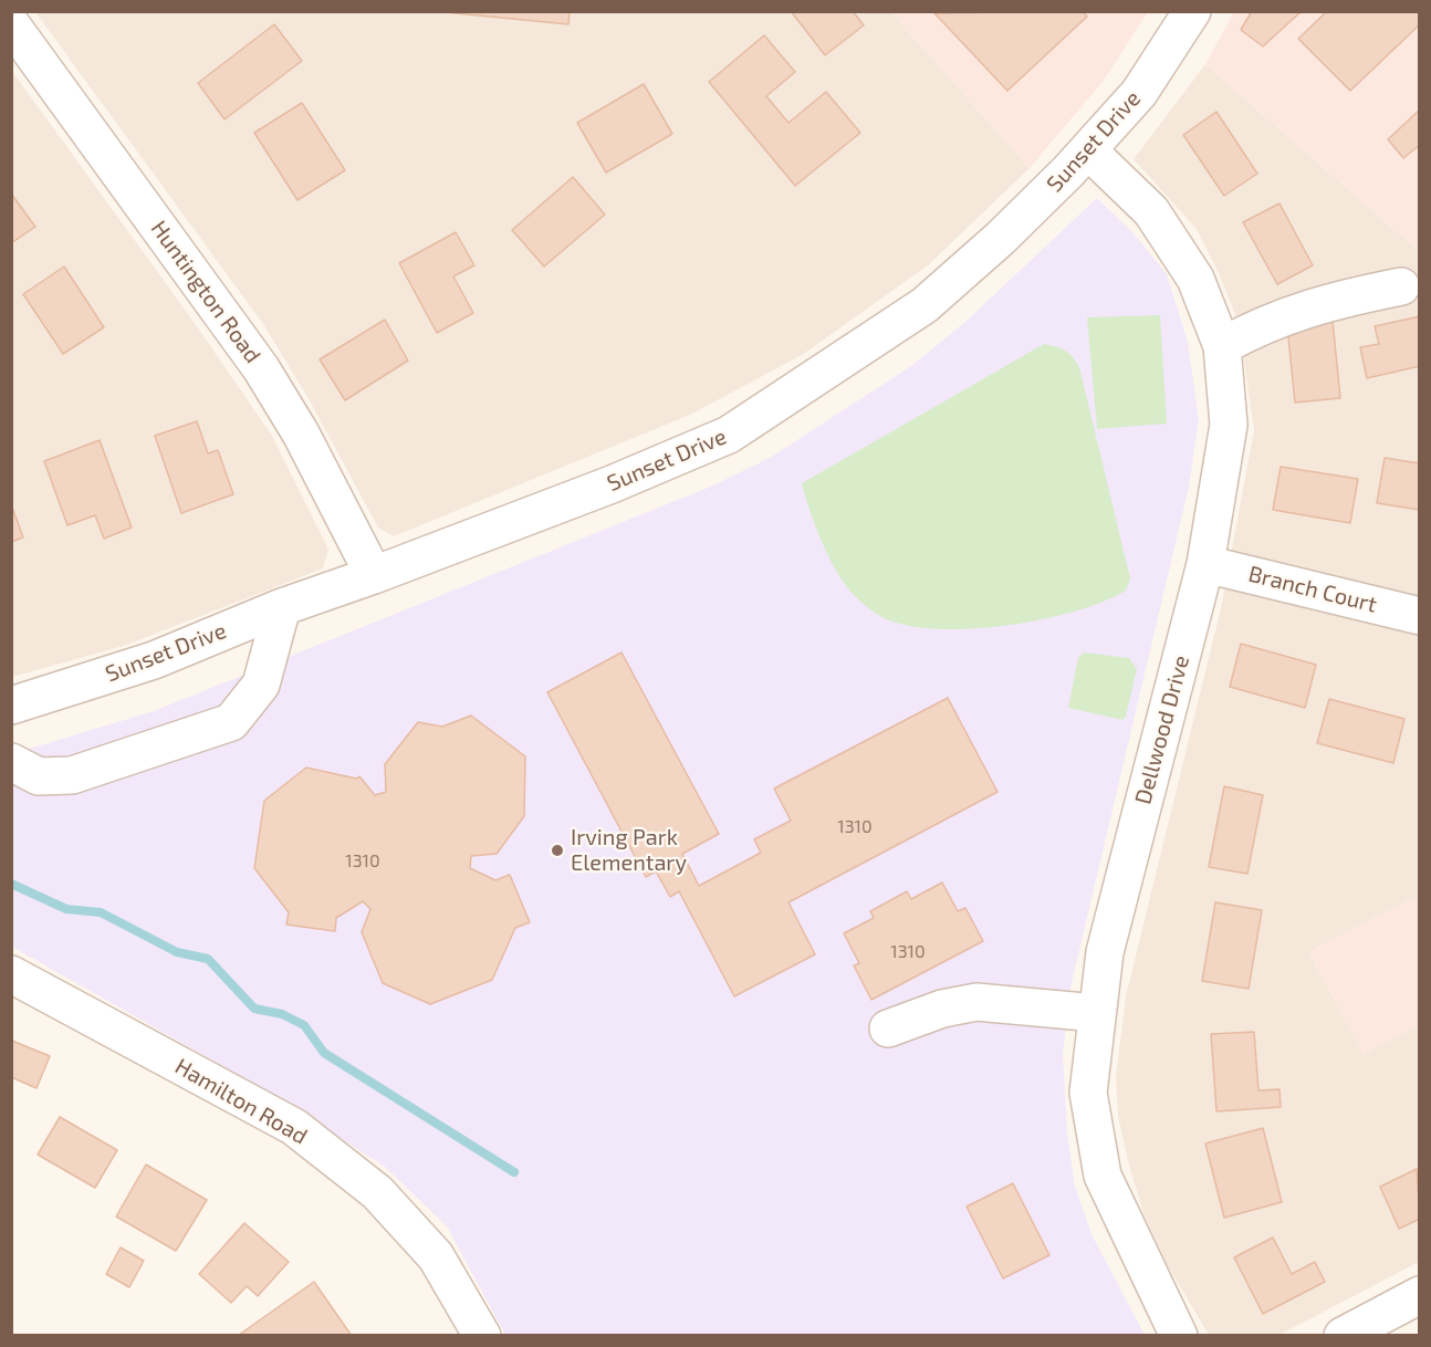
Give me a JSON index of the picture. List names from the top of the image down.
{
  "streets": {
    "street": [
      "Sunset Drive",
      "Huntington Road",
      "Branch Court",
      "Dellwood Drive",
      "Hamilton Road"
    ]
  },
  "crossings": [
    ["Sunset Drive", "Huntington Road"],
    ["Sunset Drive", "Dellwood Drive"],
    ["Branch Court", "Dellwood Drive"]
  ],
  "places": ["Irving Park Elementary"],
  "house_numbers": ["1310", "1310", "1310"]
}
